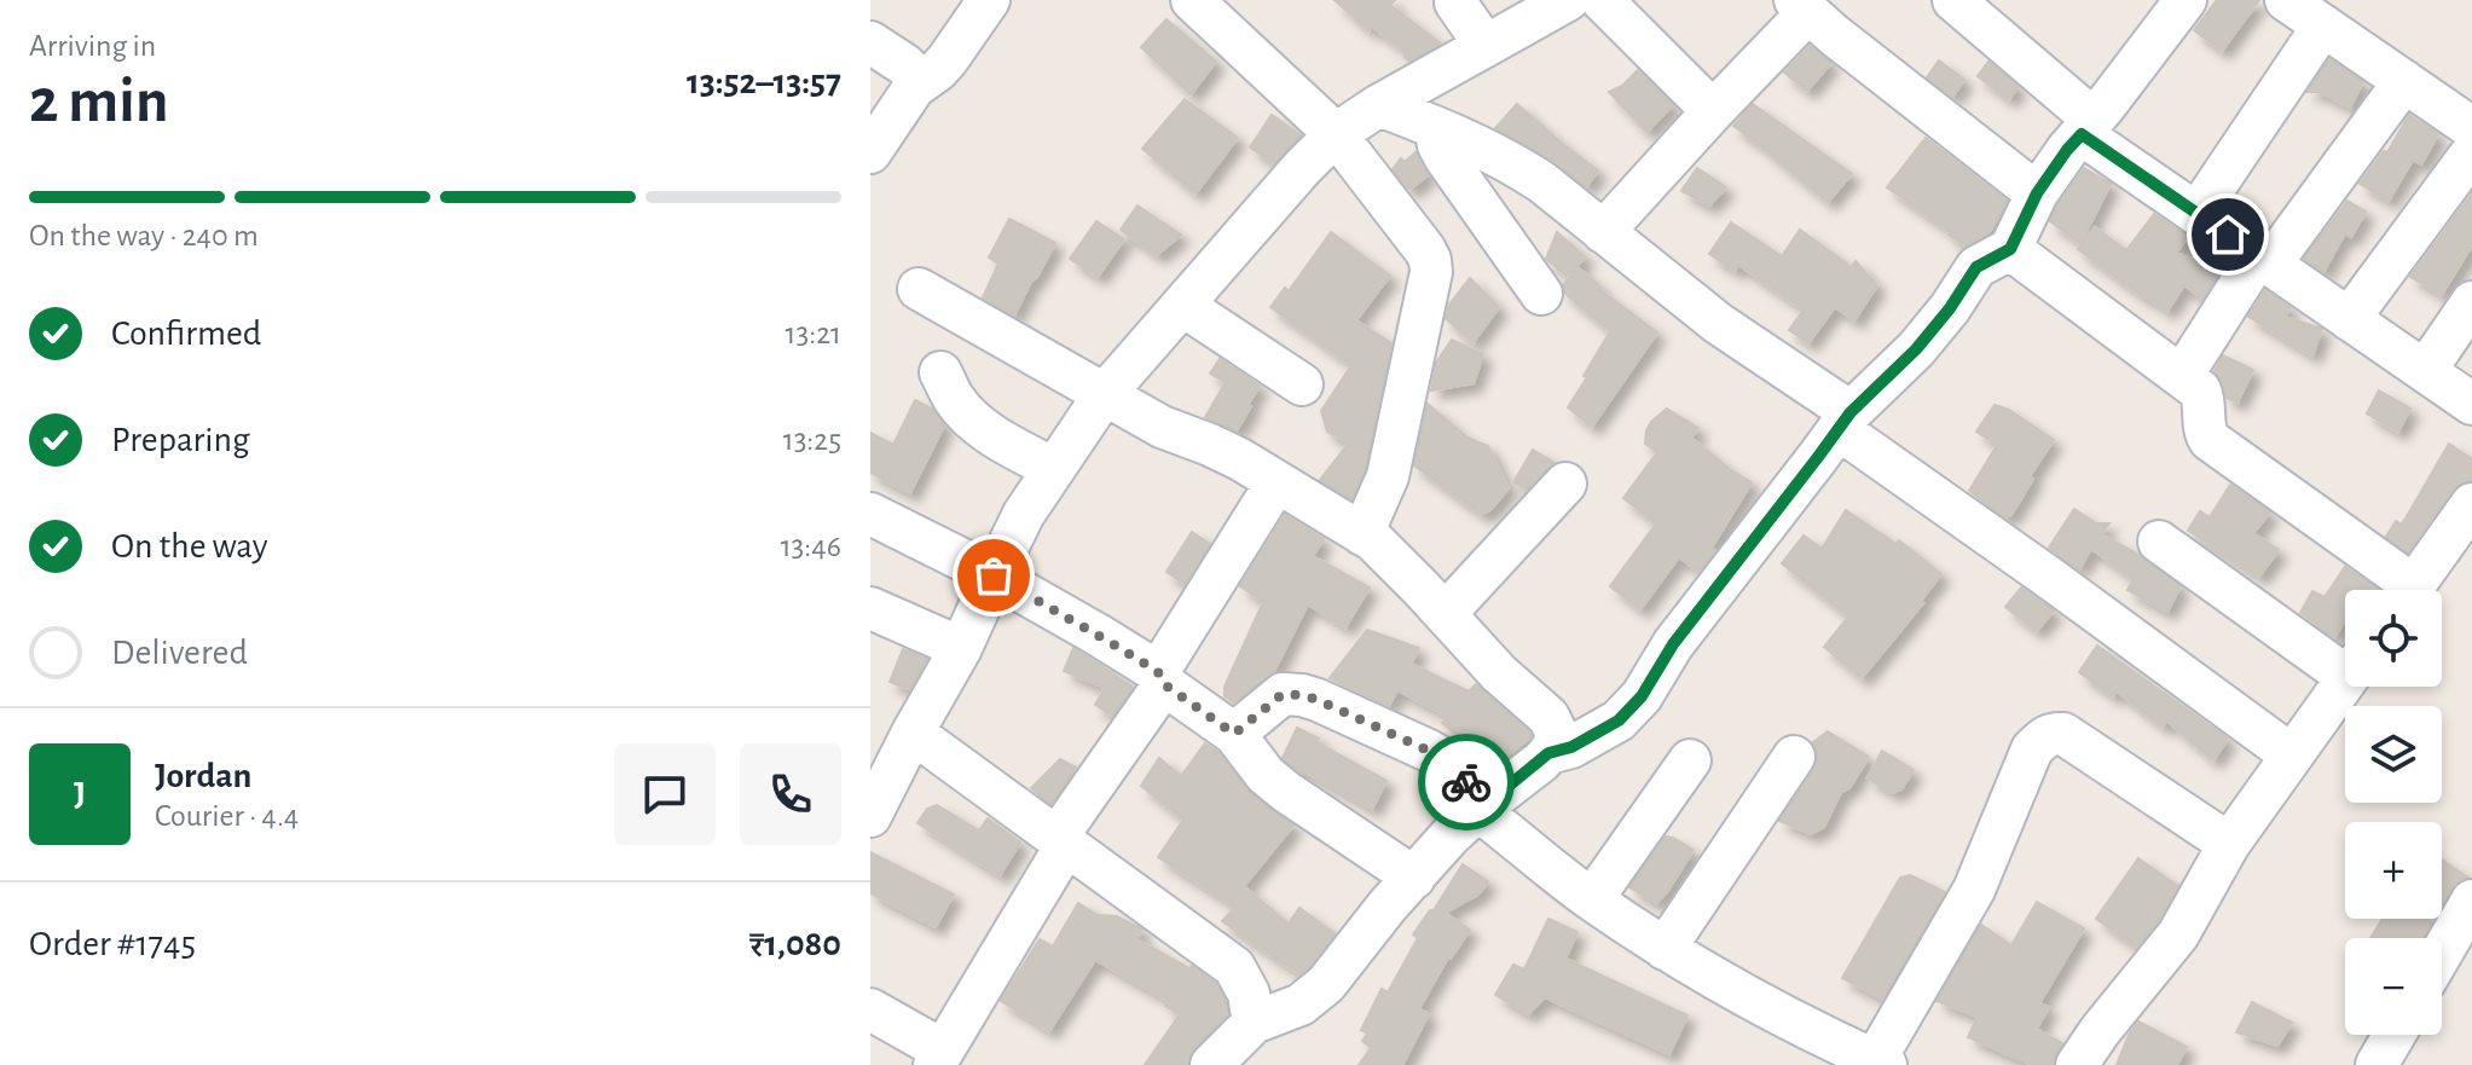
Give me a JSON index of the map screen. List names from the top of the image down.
{
  "page": {
    "heading": ["2 min", "Arriving in", "13:52–13:57"],
    "panel": [
      "Jordan",
      "Courier · 4.4",
      "Order #1745",
      "₹1,080"
    ],
    "bar": "On the way · 240 m",
    "list": [
      ["Confirmed", "13:21"],
      ["Preparing", "13:25"],
      ["On the way", "13:46"],
      "Delivered"
    ],
    "map_buttons": ["+", "−"],
    "round": "J"
  }
}
